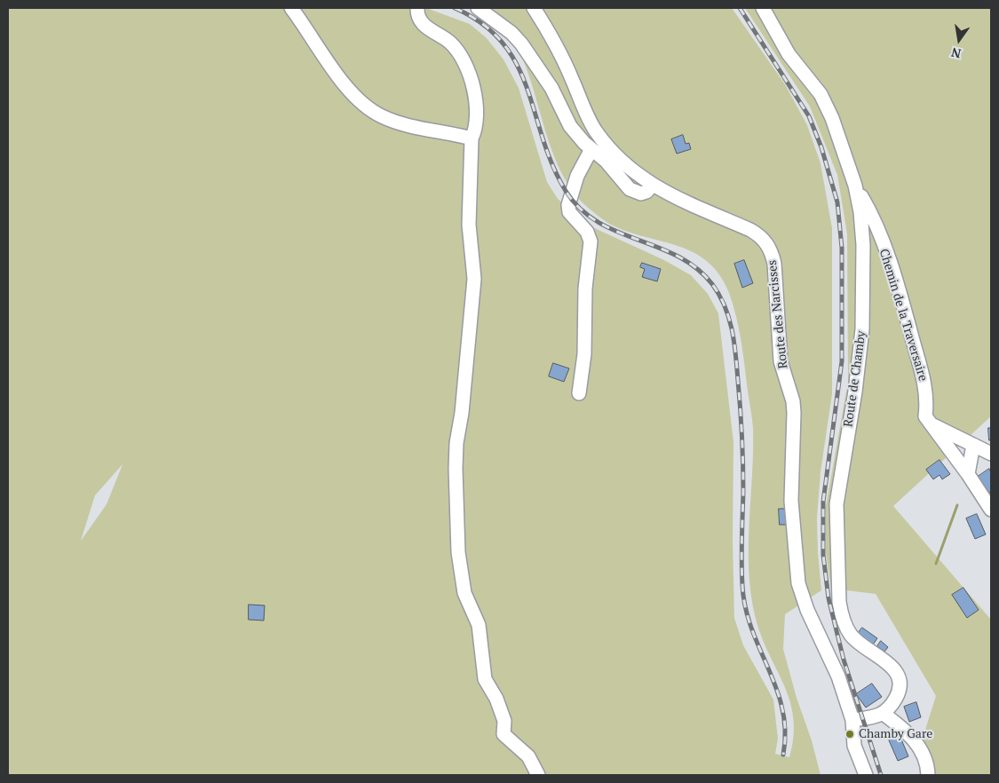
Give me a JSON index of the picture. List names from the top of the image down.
{
  "streets": {
    "street": ["Route des Narcisses", "Chemin de la Traversaire", "Route de Chamby"]
  },
  "crossings": [
    ["Chemin de la Traversaire", "Route de Chamby"]
  ],
  "places": ["Chamby Gare"],
  "north": "bottom"
}
